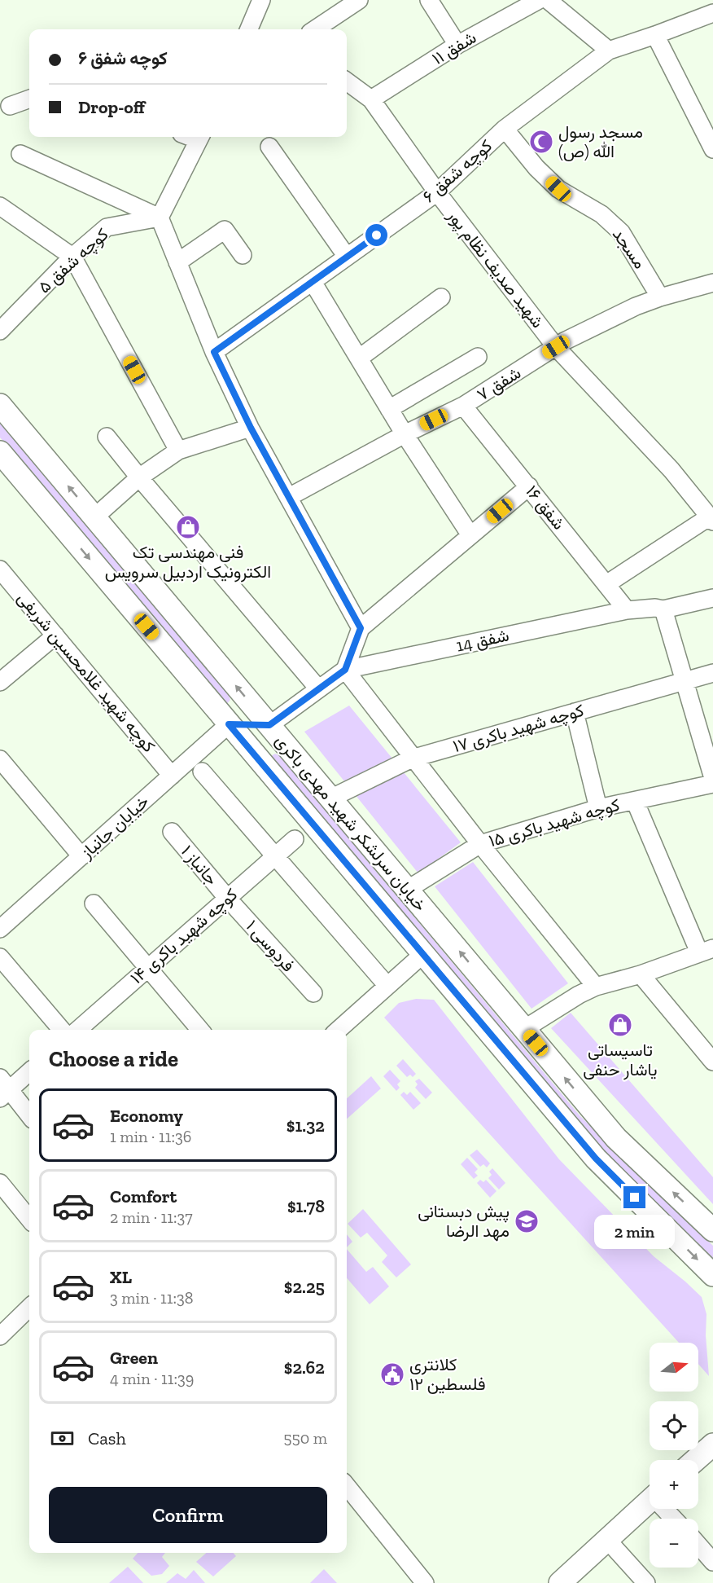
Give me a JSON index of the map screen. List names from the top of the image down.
{
  "streets": {
    "main road": ["خیابان سرلشکر شهید مهدی باکری"],
    "street": [
      "شفق ۱۱",
      "کوچه شفق ۶",
      "مسجد",
      "کوچه شفق ۵",
      "شهید صدیف نظام پور",
      "شفق ۷",
      "شفق ۱۶",
      "شفق 14",
      "کوچه شهید غلامحسین شریفی",
      "کوچه شهید باکری ۱۷",
      "کوچه شهید باکری ۱۵",
      "خیابان جانباز",
      "جانباز ۱",
      "کوچه شهید باکری ۱۴",
      "فردوسی ۱"
    ]
  },
  "crossings": [
    ["شفق ۱۱", "شهید صدیف نظام پور"],
    ["کوچه شفق ۶", "مسجد"],
    ["کوچه شفق ۶", "شهید صدیف نظام پور"],
    ["مسجد", "شفق ۷"],
    ["شهید صدیف نظام پور", "شفق ۷"],
    ["شفق ۷", "شفق ۱۶"],
    ["شفق ۱۶", "شفق 14"],
    ["شفق 14", "خیابان سرلشکر شهید مهدی باکری"],
    ["کوچه شهید غلامحسین شریفی", "خیابان جانباز"],
    ["کوچه شهید باکری ۱۷", "خیابان سرلشکر شهید مهدی باکری"],
    ["خیابان سرلشکر شهید مهدی باکری", "کوچه شهید باکری ۱۵"],
    ["خیابان سرلشکر شهید مهدی باکری", "خیابان جانباز"],
    ["جانباز ۱", "کوچه شهید باکری ۱۴"],
    ["جانباز ۱", "فردوسی ۱"],
    ["کوچه شهید باکری ۱۴", "فردوسی ۱"]
  ],
  "places": {
    "mosque": ["مسجد رسول الله (ص)"],
    "shop": ["فنی مهندسی تک الکترونیک اردبیل سرویس", "تاسیساتی یاشار حنفی"],
    "school or university": ["پیش دبستانی مهد الرضا"],
    "public building": ["کلانتری ۱۲ فلسطین"]
  },
  "north": "right",
  "page": {
    "banner": ["کوچه شفق ۶", "Drop-off"],
    "heading": "Choose a ride",
    "list": [
      {
        "name": "Economy",
        "note": "1 min · 11:36",
        "value": "$1.32"
      },
      {
        "name": "Comfort",
        "note": "2 min · 11:37",
        "value": "$1.78"
      },
      {
        "name": "XL",
        "note": "3 min · 11:38",
        "value": "$2.25"
      },
      {
        "name": "Green",
        "note": "4 min · 11:39",
        "value": "$2.62"
      }
    ],
    "bubble": "2 min",
    "map_buttons": ["+", "−"],
    "pay": ["Cash", "550 m"],
    "buttons": "Confirm"
  }
}
